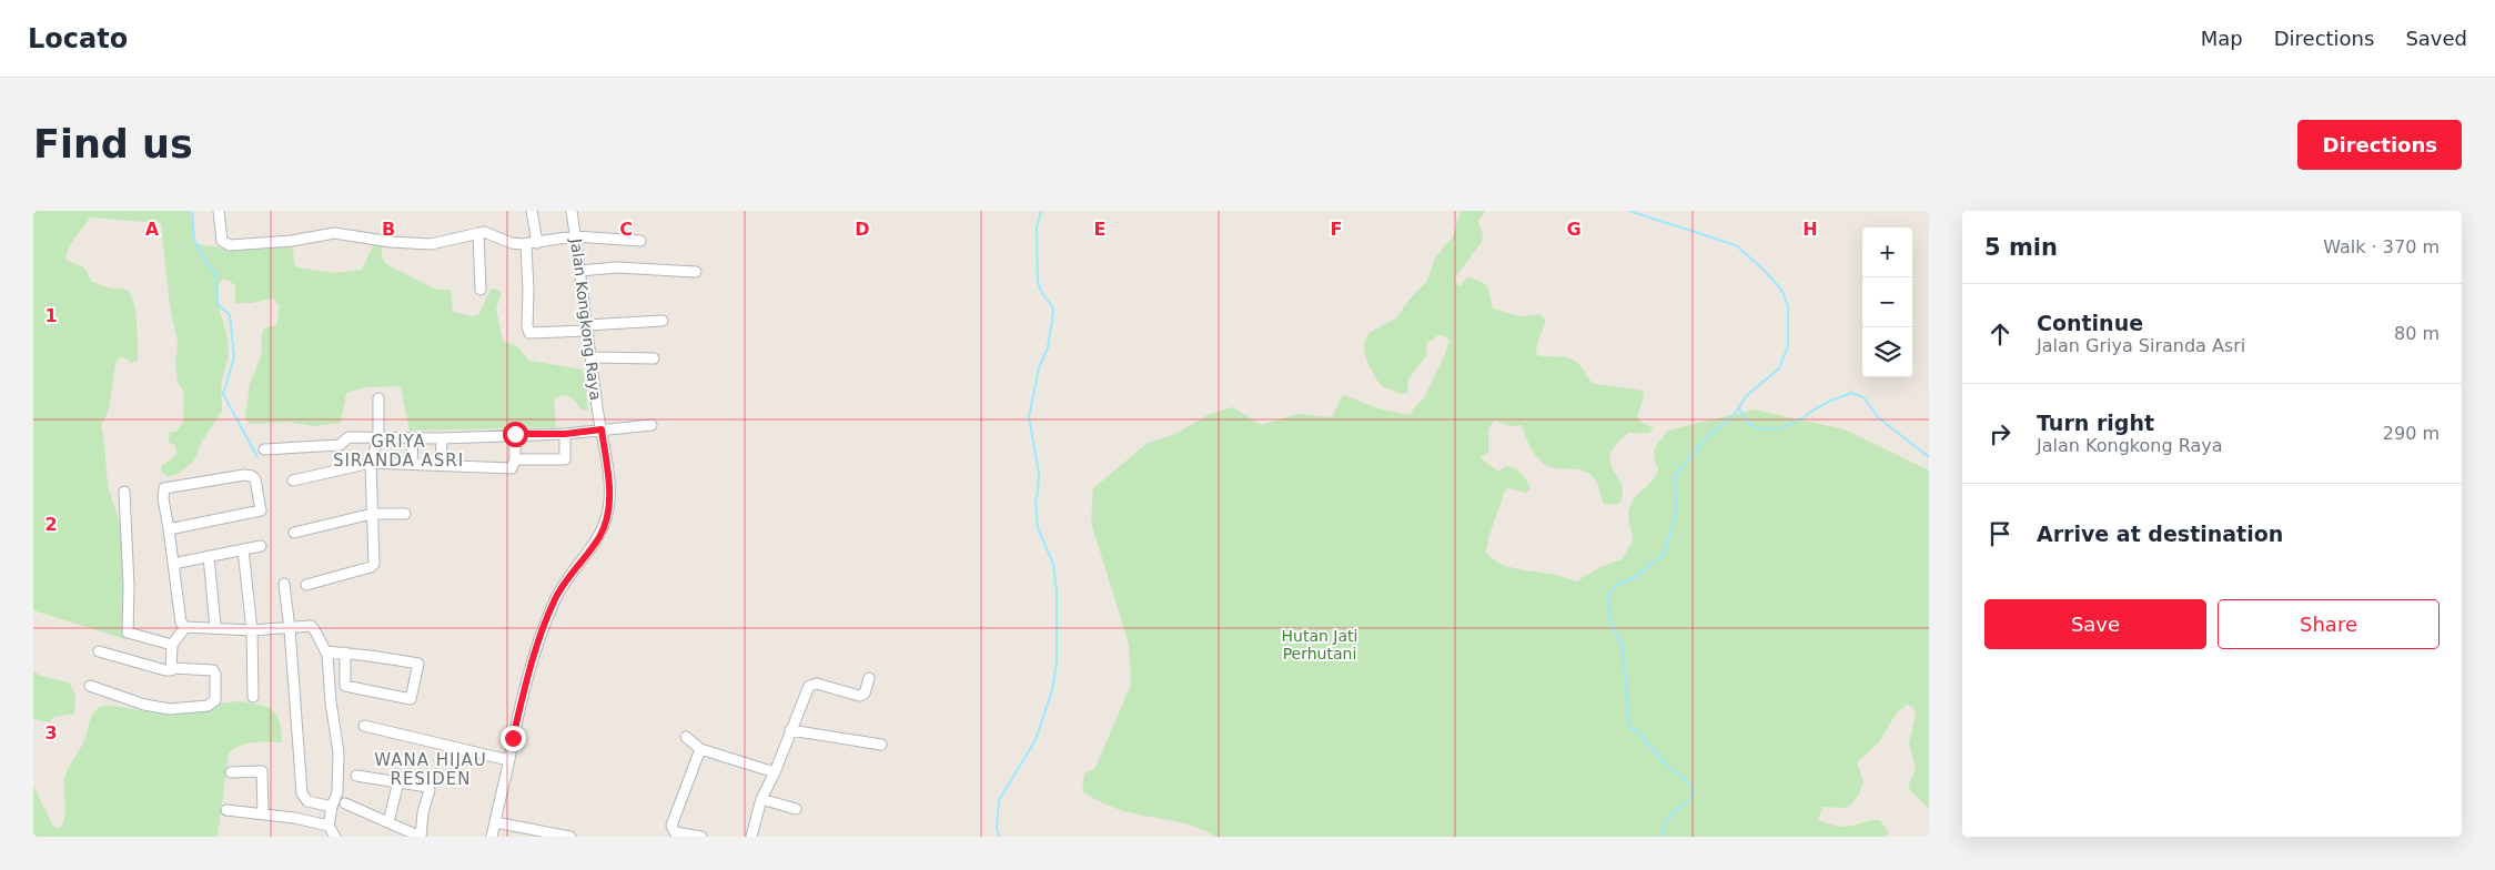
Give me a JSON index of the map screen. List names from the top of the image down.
{
  "streets": {
    "street": ["Jalan Kongkong Raya"]
  },
  "districts": ["GRIYA SIRANDA ASRI", "WANA HIJAU RESIDEN"],
  "parks": ["Hutan Jati Perhutani"],
  "page": {
    "header": "Locato",
    "nav": ["Map", "Directions", "Saved"],
    "buttons": [
      "Directions",
      ["Save", "Share"]
    ],
    "title": "Find us",
    "heading": ["5 min", "Walk · 370 m"],
    "map_buttons": ["+", "−"],
    "list": [
      ["Continue", "Jalan Griya Siranda Asri", "80 m"],
      ["Turn right", "Jalan Kongkong Raya", "290 m"],
      "Arrive at destination"
    ]
  },
  "grid": {
    "columns": [
      "A",
      "B",
      "C",
      "D",
      "E",
      "F",
      "G",
      "H"
    ],
    "rows": ["1", "2", "3"]
  }
}
